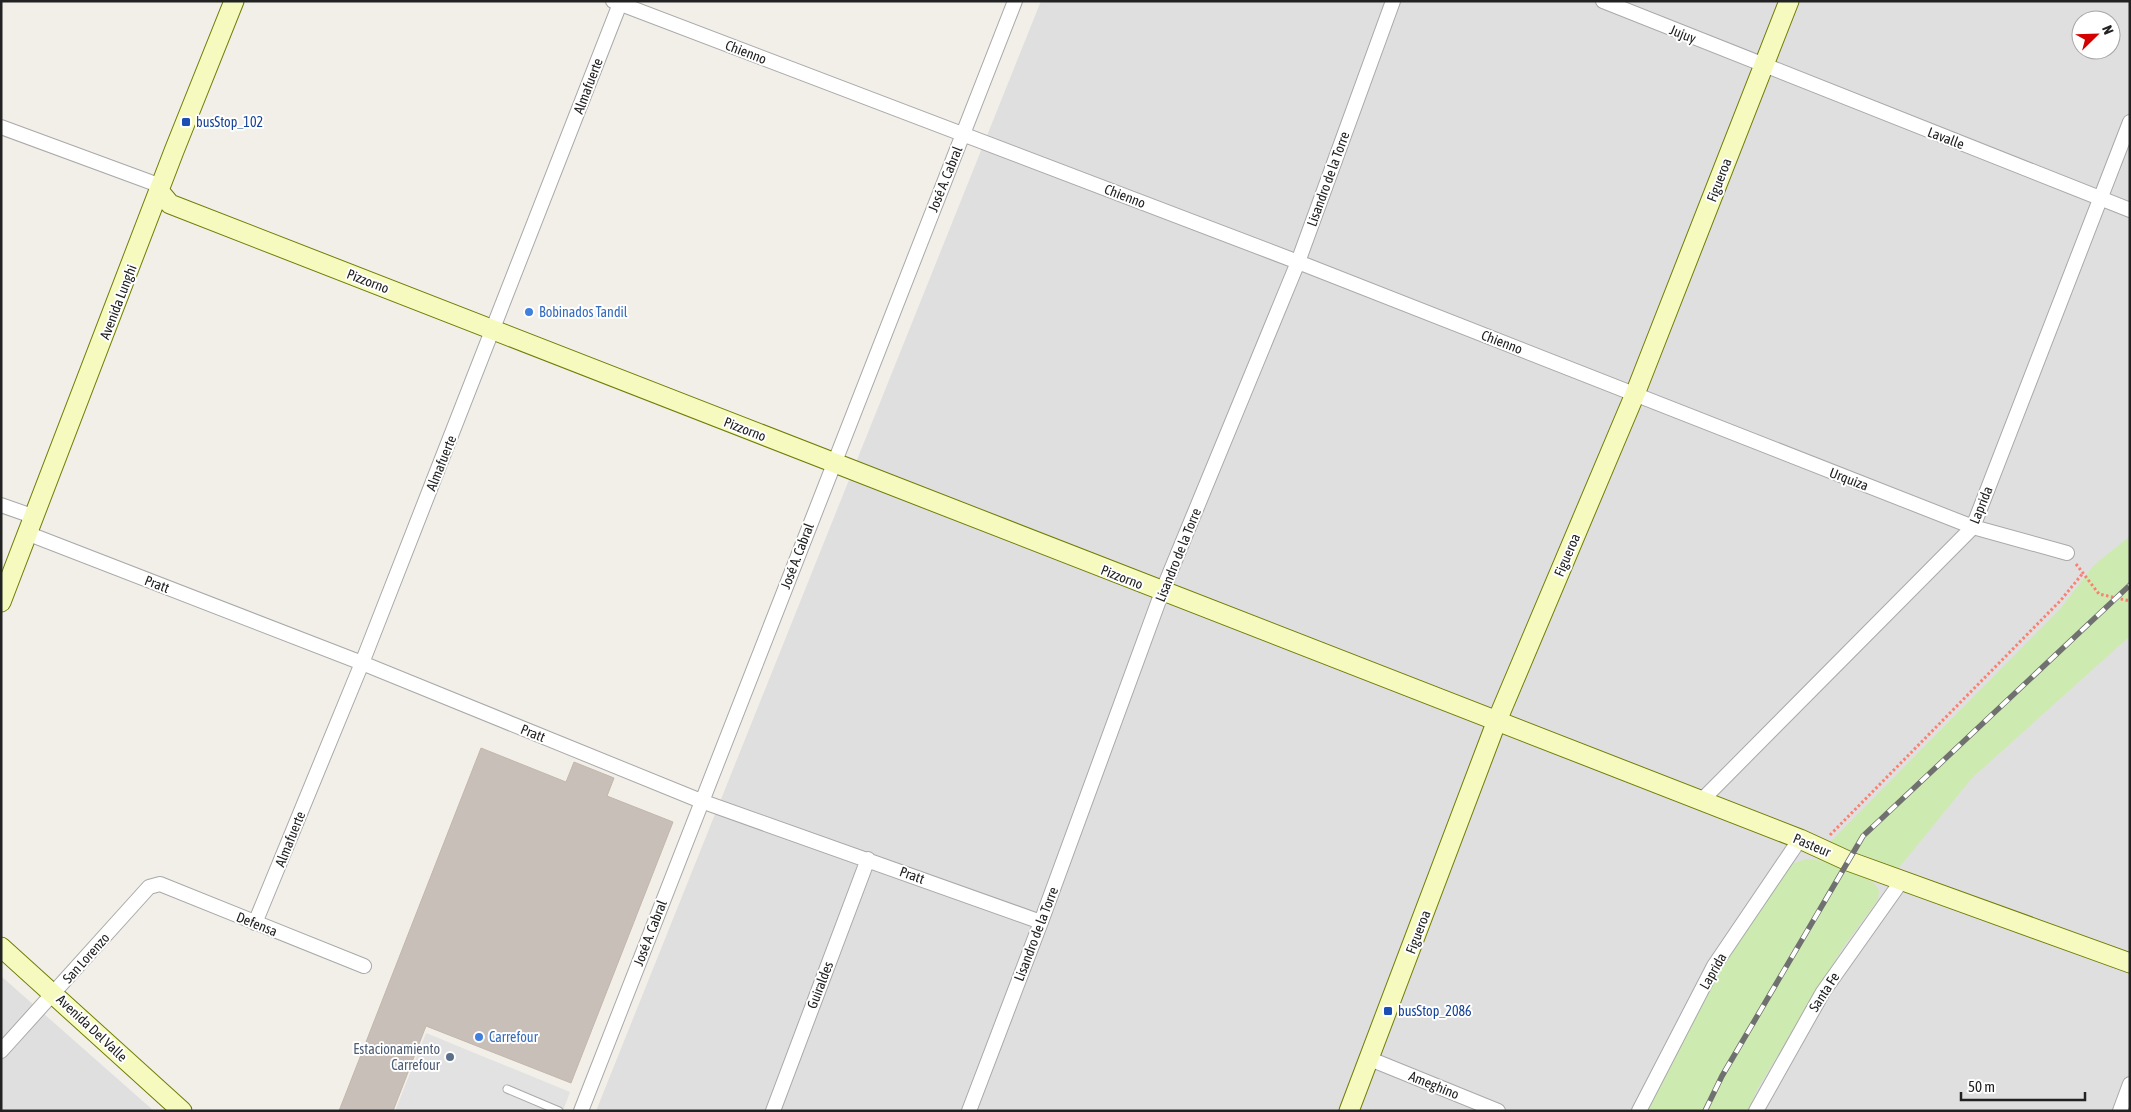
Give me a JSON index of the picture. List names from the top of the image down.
{
  "streets": {
    "street": [
      "Jujuy",
      "Chienno",
      "Almafuerte",
      "Lavalle",
      "José A. Cabral",
      "Lisandro de la Torre",
      "Figueroa",
      "Pizzorno",
      "Avenida Lunghi",
      "Urquiza",
      "Laprida",
      "Pratt",
      "Pasteur",
      "Defensa",
      "San Lorenzo",
      "Guiraldes",
      "Santa Fe",
      "Avenida Del Valle",
      "Ameghino"
    ]
  },
  "crossings": [
    ["Jujuy", "Lavalle"],
    ["Jujuy", "Figueroa"],
    ["Chienno", "Almafuerte"],
    ["Chienno", "José A. Cabral"],
    ["Chienno", "Lisandro de la Torre"],
    ["Chienno", "Figueroa"],
    ["Chienno", "Urquiza"],
    ["Almafuerte", "Pizzorno"],
    ["Almafuerte", "Pratt"],
    ["Almafuerte", "Defensa"],
    ["Lavalle", "Figueroa"],
    ["Lavalle", "Laprida"],
    ["José A. Cabral", "Pizzorno"],
    ["José A. Cabral", "Pratt"],
    ["Lisandro de la Torre", "Pizzorno"],
    ["Lisandro de la Torre", "Pratt"],
    ["Figueroa", "Pizzorno"],
    ["Figueroa", "Urquiza"],
    ["Figueroa", "Pasteur"],
    ["Figueroa", "Ameghino"],
    ["Pizzorno", "Avenida Lunghi"],
    ["Pizzorno", "Pasteur"],
    ["Avenida Lunghi", "Pratt"],
    ["Urquiza", "Laprida"],
    ["Laprida", "Pasteur"],
    ["Pratt", "Guiraldes"],
    ["Pasteur", "Santa Fe"],
    ["Defensa", "San Lorenzo"],
    ["San Lorenzo", "Avenida Del Valle"]
  ],
  "places": {
    "transit": ["busStop_102", "busStop_2086"],
    "other": ["Bobinados Tandil", "Carrefour", "Estacionamiento Carrefour"]
  },
  "scale_bar": "50 m",
  "north": "top right"
}
